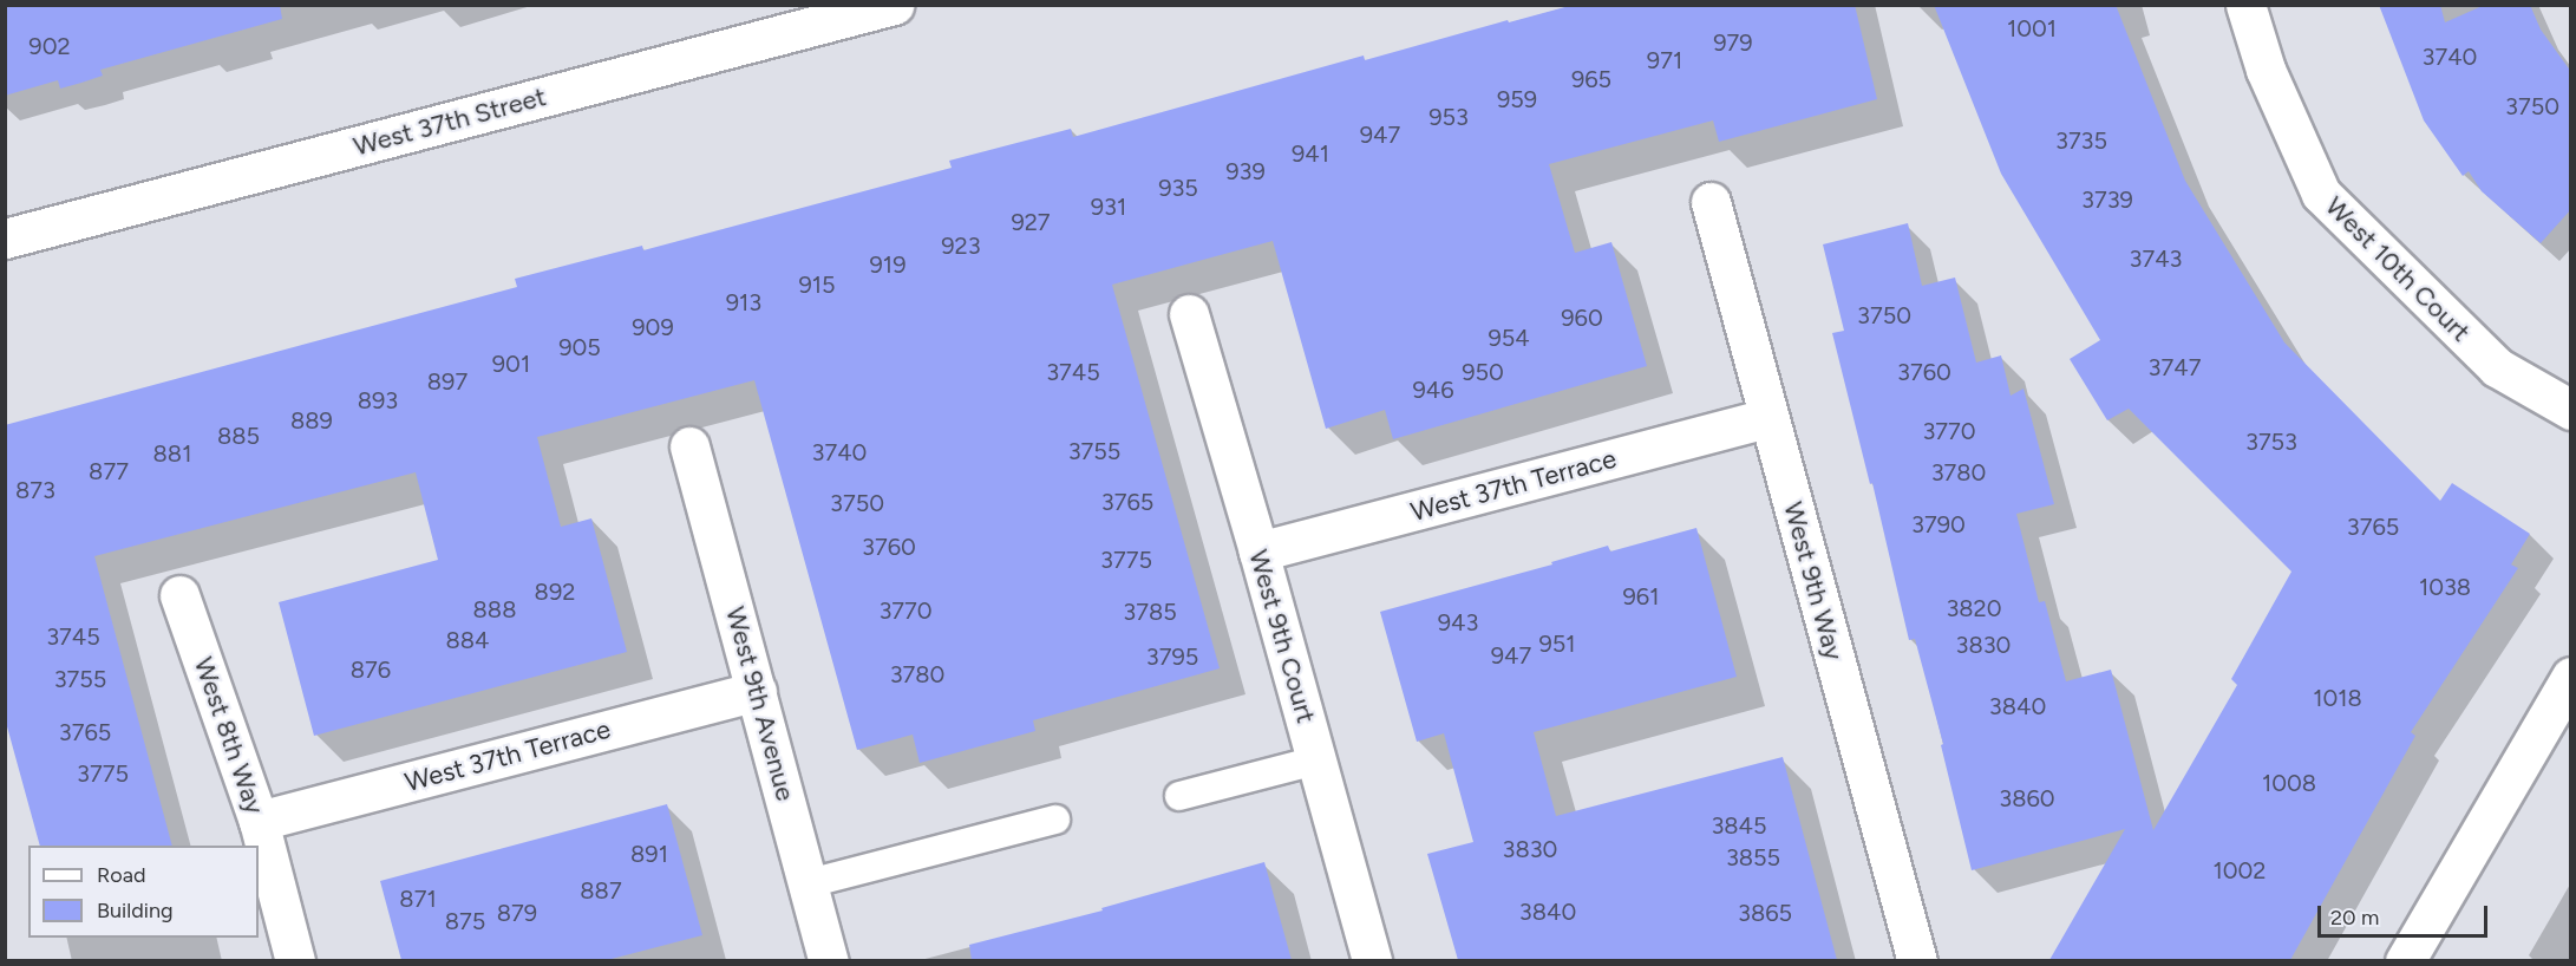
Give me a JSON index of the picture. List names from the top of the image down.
{
  "streets": {
    "street": [
      "West 37th Street",
      "West 10th Court",
      "West 37th Terrace",
      "West 9th Way",
      "West 9th Court",
      "West 9th Avenue",
      "West 8th Way"
    ]
  },
  "crossings": [
    ["West 37th Terrace", "West 9th Way"],
    ["West 37th Terrace", "West 9th Court"],
    ["West 37th Terrace", "West 9th Avenue"],
    ["West 37th Terrace", "West 8th Way"]
  ],
  "house_numbers": [
    "1001",
    "979",
    "902",
    "3740",
    "971",
    "965",
    "959",
    "3750",
    "953",
    "947",
    "3735",
    "941",
    "939",
    "935",
    "3739",
    "931",
    "927",
    "923",
    "3743",
    "919",
    "915",
    "913",
    "3750",
    "960",
    "909",
    "954",
    "905",
    "901",
    "3747",
    "3745",
    "950",
    "3760",
    "897",
    "946",
    "893",
    "889",
    "3770",
    "885",
    "3753",
    "3755",
    "3740",
    "881",
    "877",
    "3780",
    "873",
    "3765",
    "3750",
    "3790",
    "3765",
    "3760",
    "3775",
    "1038",
    "892",
    "961",
    "3820",
    "888",
    "3770",
    "3785",
    "943",
    "3745",
    "884",
    "951",
    "3830",
    "947",
    "3795",
    "876",
    "3780",
    "3755",
    "1018",
    "3840",
    "3765",
    "3775",
    "1008",
    "3860",
    "3845",
    "3830",
    "891",
    "3855",
    "1002",
    "887",
    "871",
    "3840",
    "879",
    "3865",
    "875"
  ],
  "legend": ["Road", "Building"],
  "scale_bar": "20 m"
}
